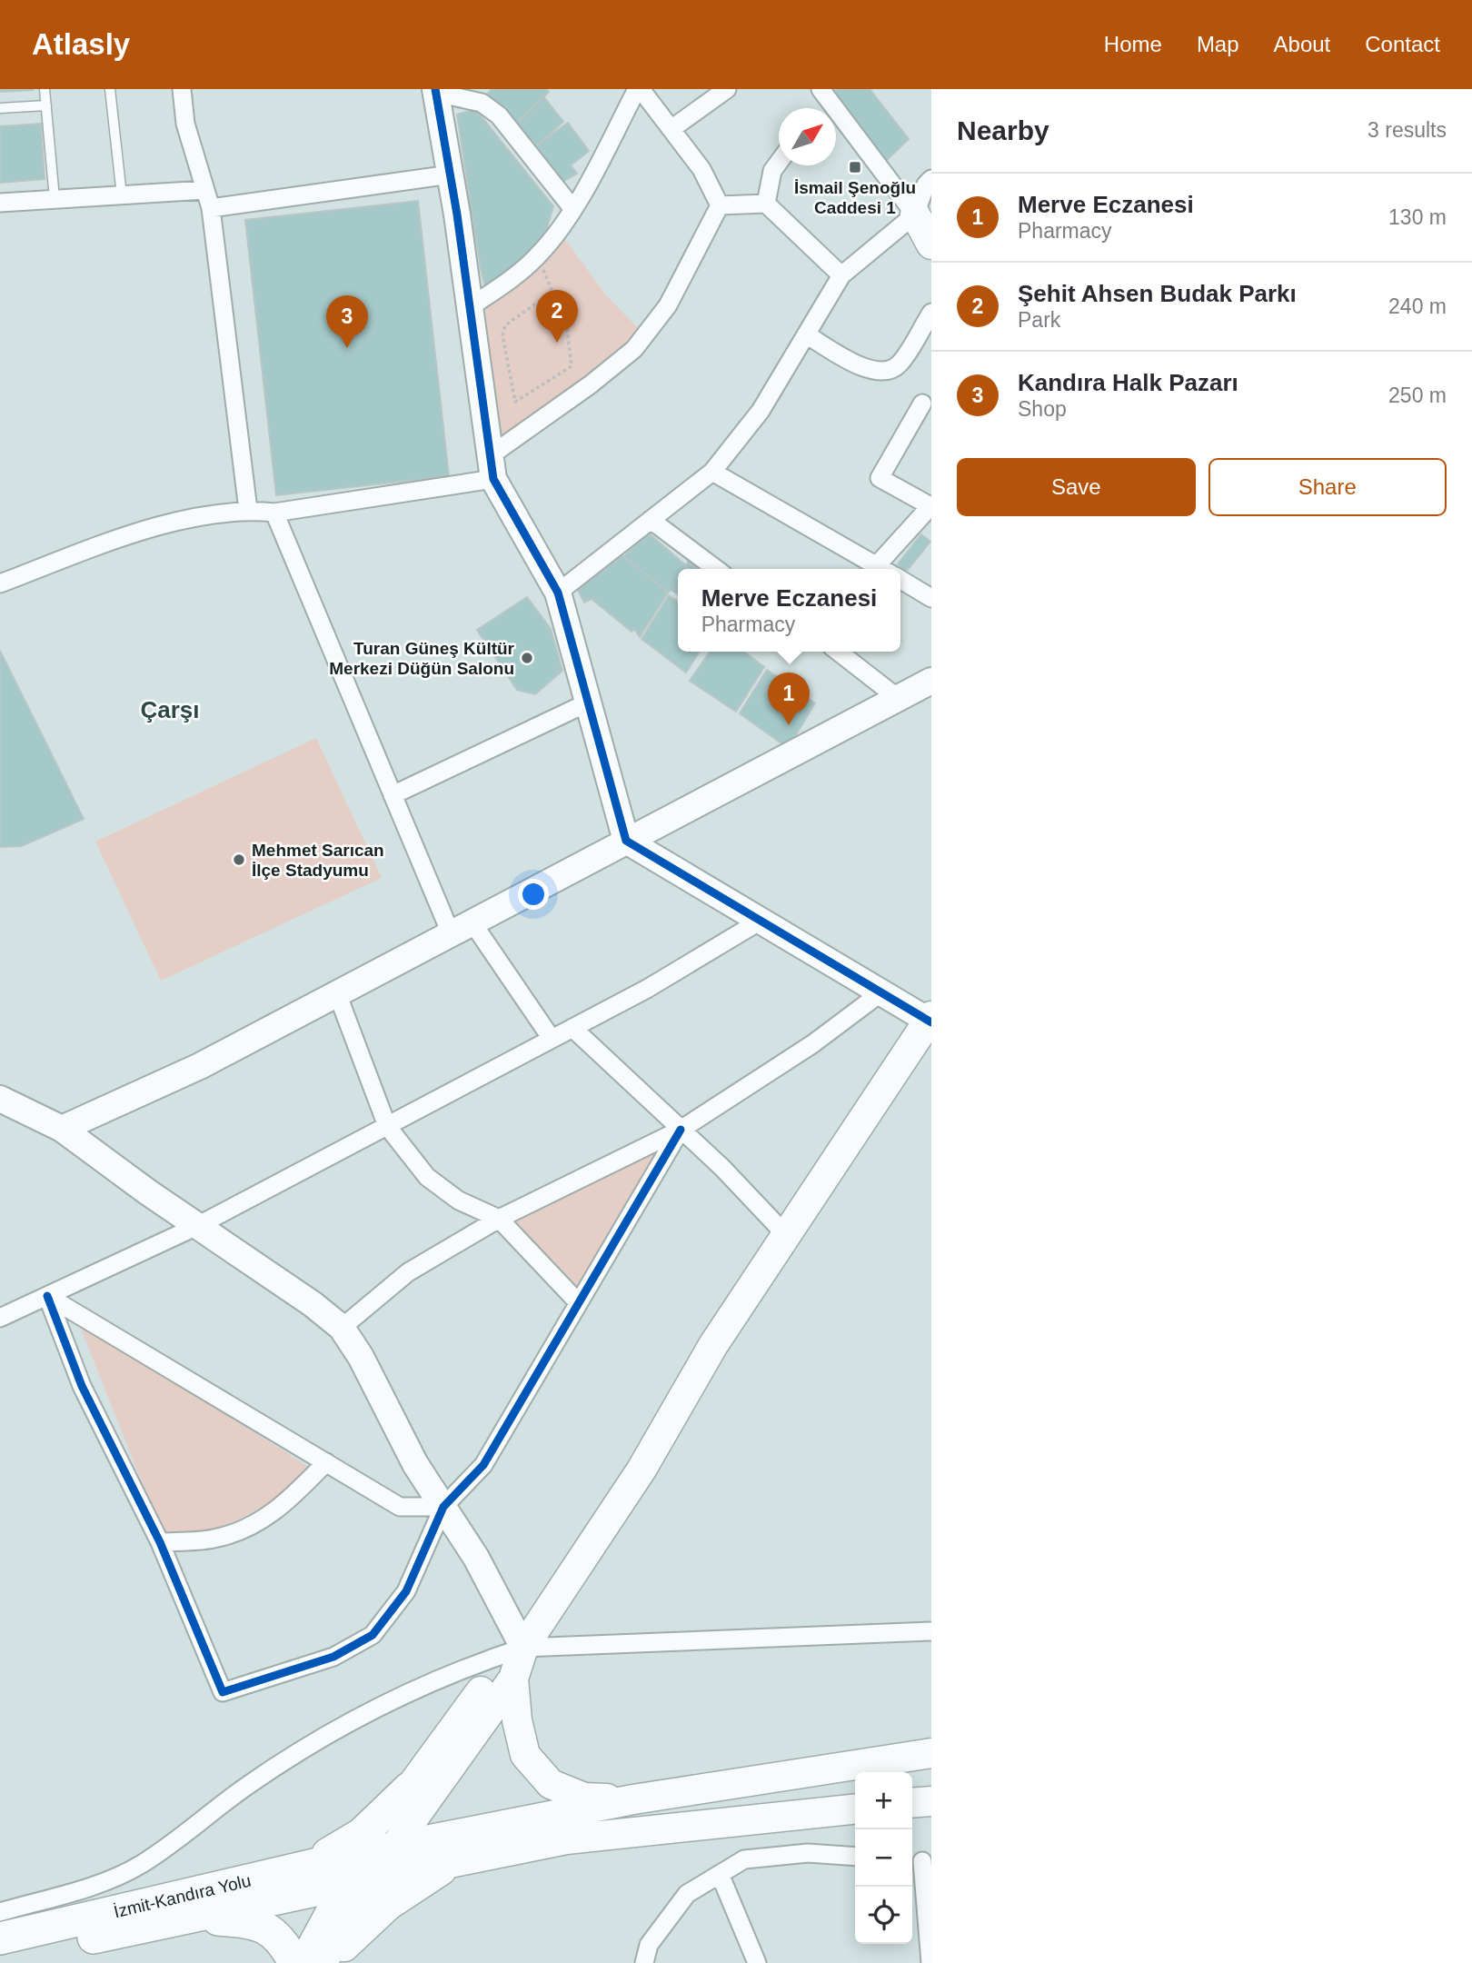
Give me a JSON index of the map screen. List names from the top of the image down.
{
  "streets": {
    "highway": ["İzmit-Kandıra Yolu"]
  },
  "districts": ["Çarşı"],
  "places": {
    "transit": ["İsmail Şenoğlu Caddesi 1"],
    "other": ["Turan Güneş Kültür Merkezi Düğün Salonu", "Mehmet Sarıcan İlçe Stadyumu"]
  },
  "north": "top right",
  "page": {
    "header": "Atlasly",
    "nav": [
      "Home",
      "Map",
      "About",
      "Contact"
    ],
    "heading": ["Nearby", "3 results"],
    "list": [
      {
        "mark": "1",
        "name": "Merve Eczanesi",
        "note": "Pharmacy",
        "value": "130 m"
      },
      {
        "mark": "2",
        "name": "Şehit Ahsen Budak Parkı",
        "note": "Park",
        "value": "240 m"
      },
      {
        "mark": "3",
        "name": "Kandıra Halk Pazarı",
        "note": "Shop",
        "value": "250 m"
      }
    ],
    "pins": ["2", "3", "1"],
    "buttons": ["Save", "Share"],
    "popup": ["Merve Eczanesi", "Pharmacy"],
    "map_buttons": ["+", "−"]
  }
}
